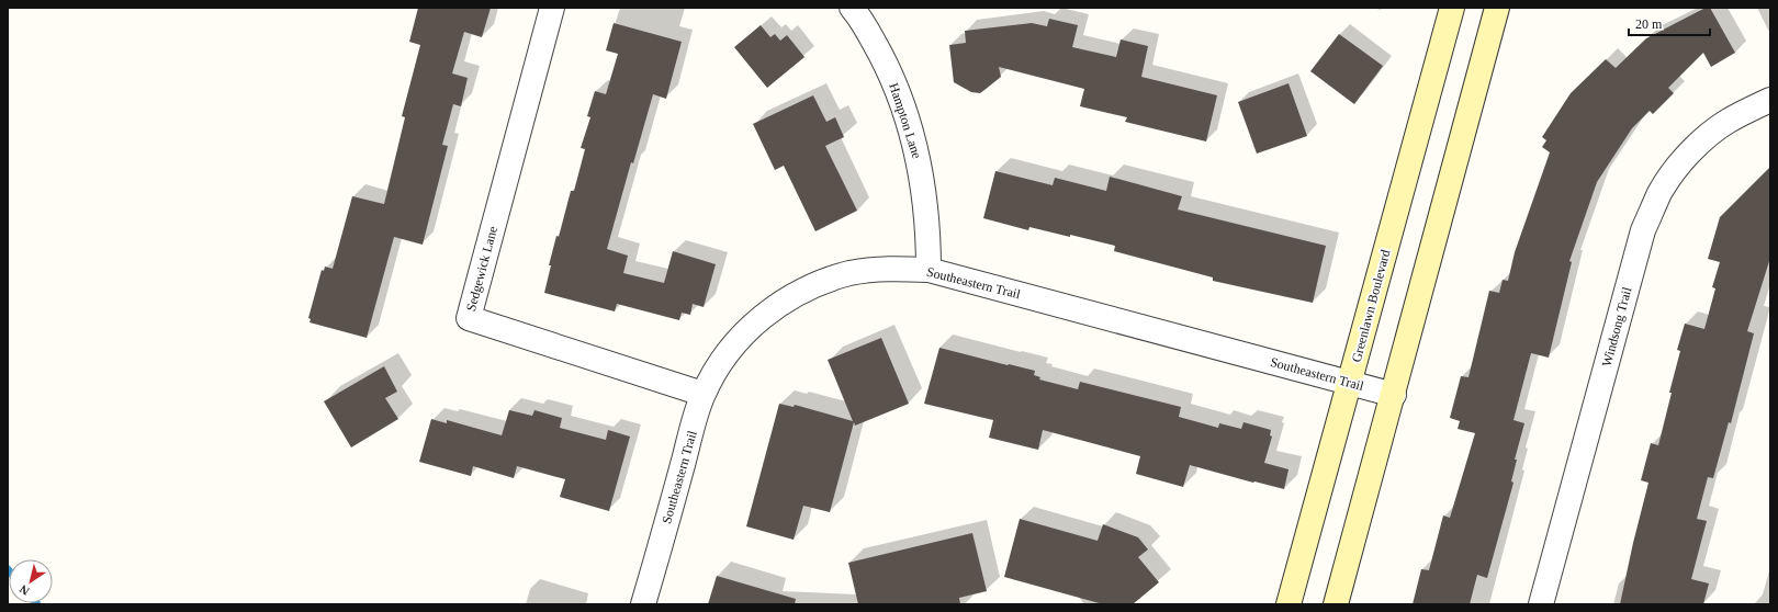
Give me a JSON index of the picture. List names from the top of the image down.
{
  "streets": {
    "main road": ["Greenlawn Boulevard"],
    "street": [
      "Hampton Lane",
      "Sedgewick Lane",
      "Southeastern Trail",
      "Windsong Trail"
    ]
  },
  "crossings": [
    ["Hampton Lane", "Southeastern Trail"],
    ["Sedgewick Lane", "Southeastern Trail"],
    ["Southeastern Trail", "Greenlawn Boulevard"]
  ],
  "scale_bar": "20 m",
  "north": "bottom left"
}
